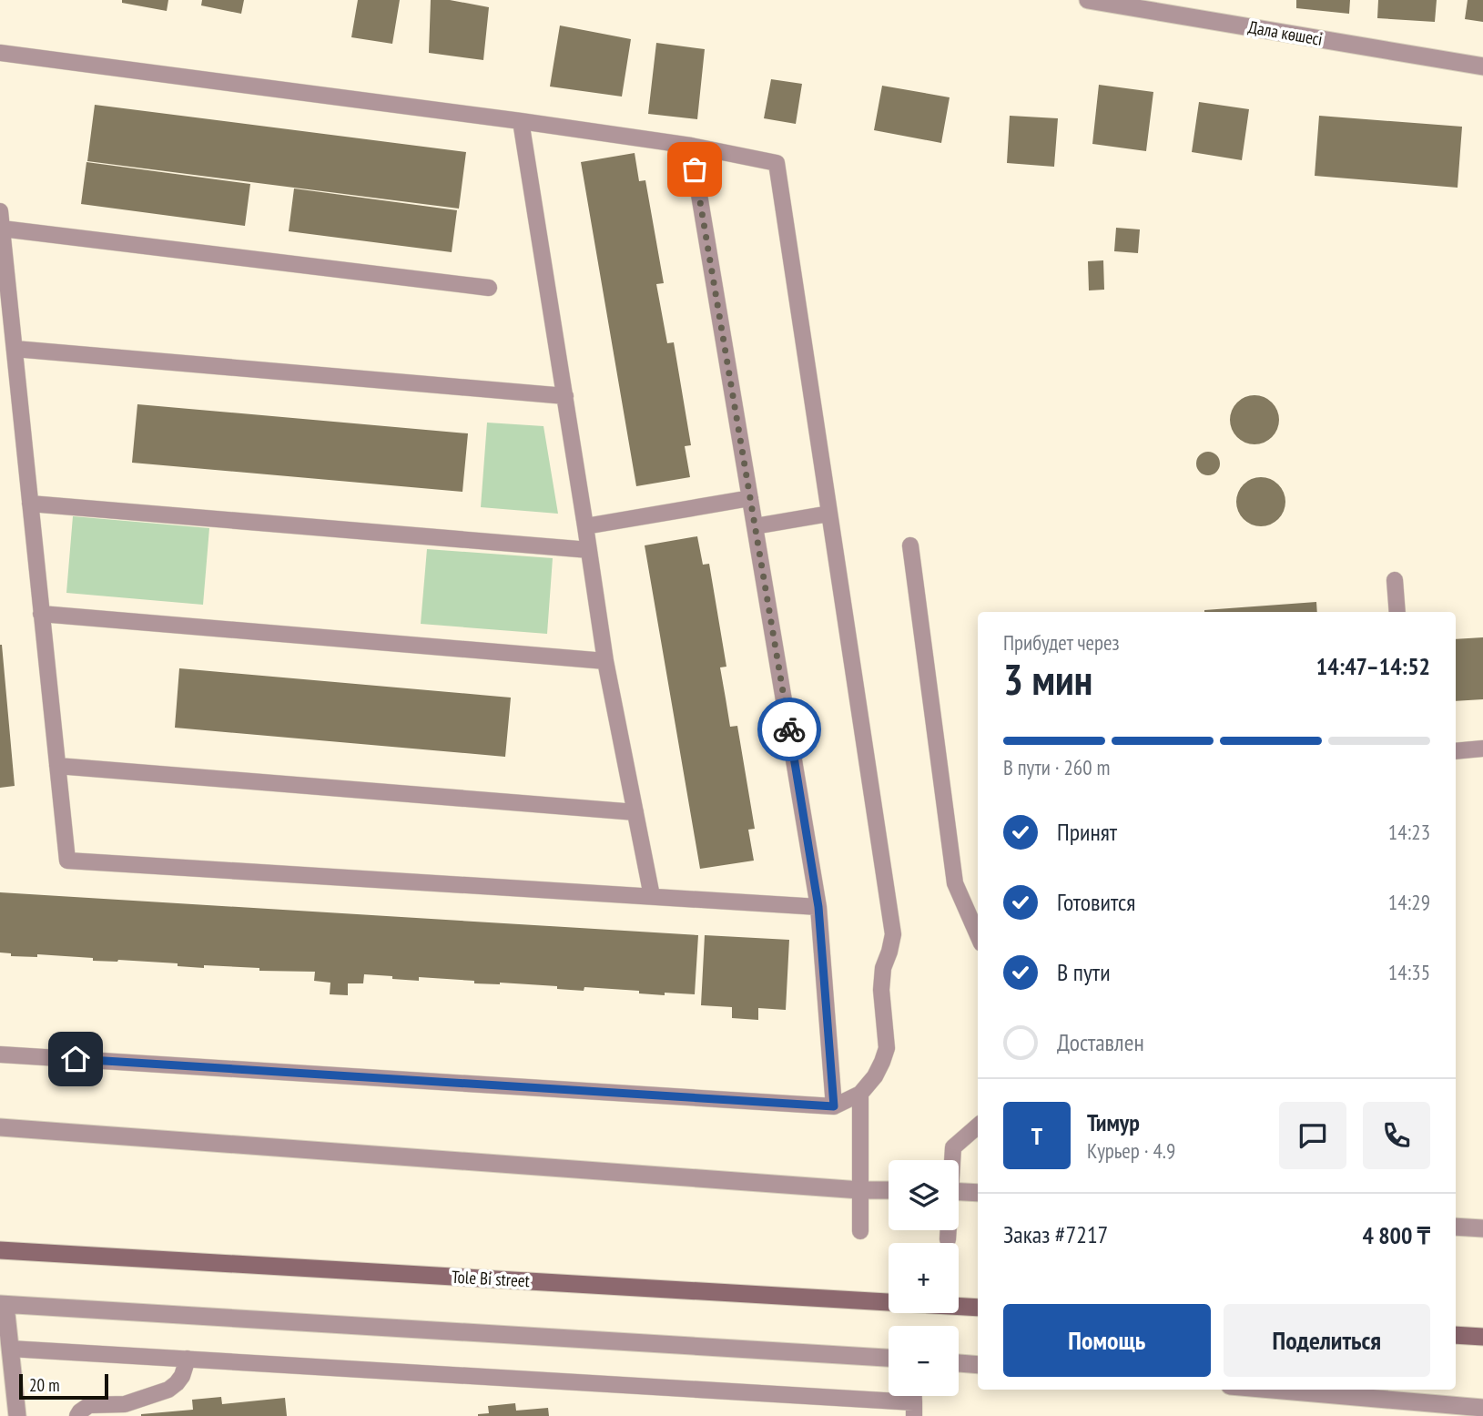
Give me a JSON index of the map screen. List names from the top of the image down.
{
  "streets": {
    "main road": ["Tole Bi street"],
    "street": ["Дала көшесі"]
  },
  "scale_bar": "20 m",
  "page": {
    "heading": ["3 мин", "Прибудет через", "14:47–14:52"],
    "panel": [
      "Тимур",
      "Курьер · 4.9",
      "Заказ #7217",
      "4 800 ₸"
    ],
    "bar": "В пути · 260 m",
    "list": [
      ["Принят", "14:23"],
      ["Готовится", "14:29"],
      ["В пути", "14:35"],
      "Доставлен"
    ],
    "round": "Т",
    "map_buttons": ["+", "−"],
    "buttons": ["Помощь", "Поделиться"],
    "scale": "20 m"
  }
}
